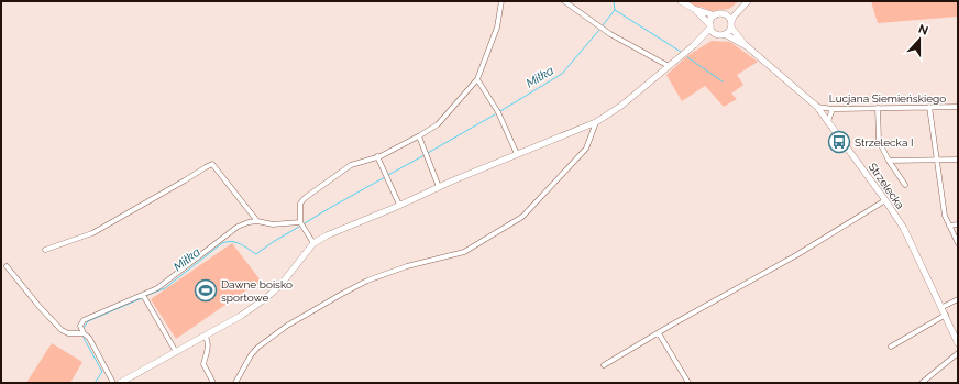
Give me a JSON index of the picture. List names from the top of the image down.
{
  "streets": {
    "street": ["Lucjana Siemieńskiego", "Strzelecka"]
  },
  "crossings": [
    ["Lucjana Siemieńskiego", "Strzelecka"]
  ],
  "water": ["Miłka"],
  "places": {
    "bus stop": ["Strzelecka I"],
    "sports": ["Dawne boisko sportowe"]
  },
  "north": "top"
}
